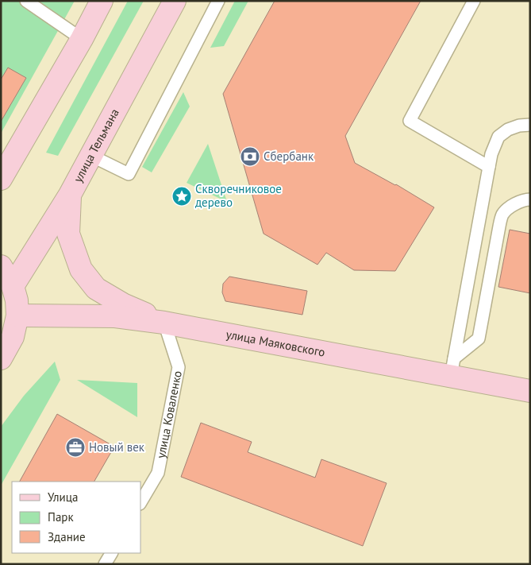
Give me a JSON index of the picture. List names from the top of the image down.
{
  "streets": {
    "main road": ["улица Тельмана", "улица Маяковского"],
    "lane": ["улица Коваленко"]
  },
  "crossings": [
    ["улица Маяковского", "улица Коваленко"]
  ],
  "places": {
    "bank": ["Сбербанк"],
    "place": ["Скворечниковое дерево"],
    "office": ["Новый век"]
  },
  "legend": ["Улица", "Парк", "Здание"]
}
